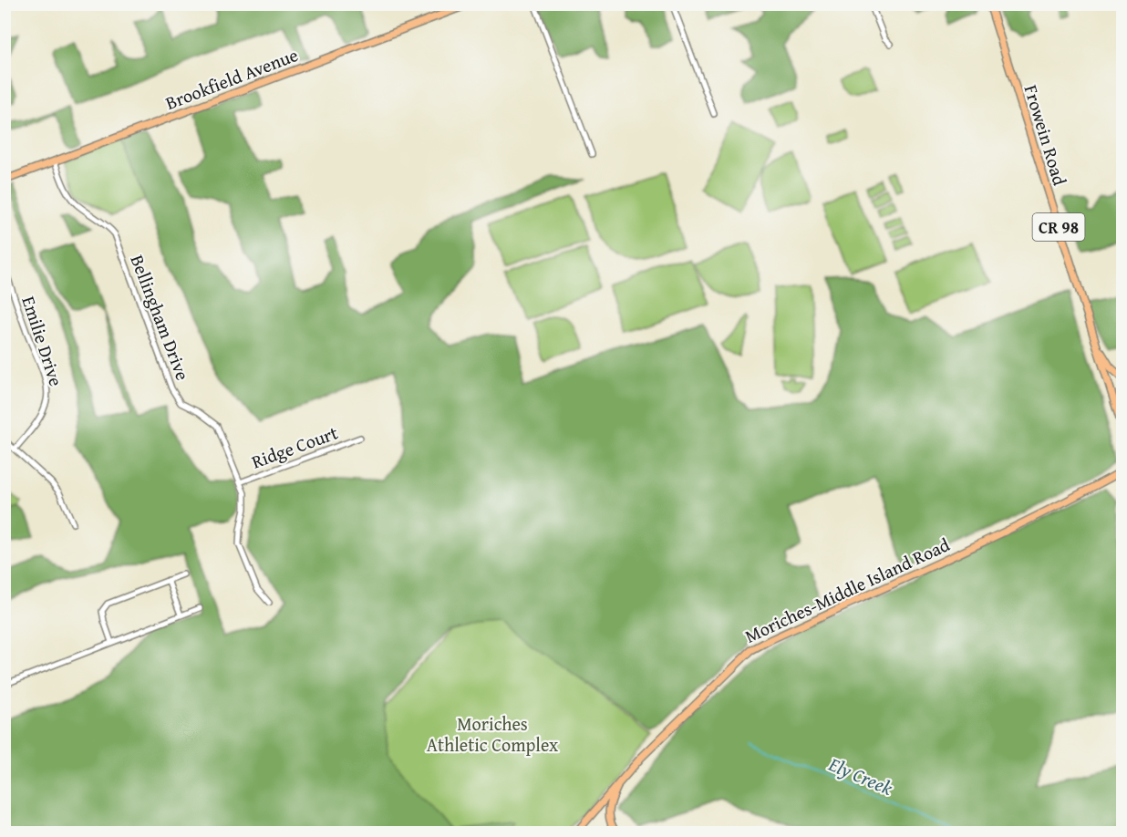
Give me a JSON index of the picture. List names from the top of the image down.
{
  "streets": {
    "main road": [
      "Brookfield Avenue",
      "Frowein Road",
      "CR 98",
      "Moriches-Middle Island Road"
    ],
    "street": ["Bellingham Drive", "Emilie Drive", "Ridge Court"]
  },
  "crossings": [
    ["Brookfield Avenue", "Bellingham Drive"],
    ["Bellingham Drive", "Ridge Court"]
  ],
  "water": ["Ely Creek"],
  "parks": ["Moriches Athletic Complex"]
}
